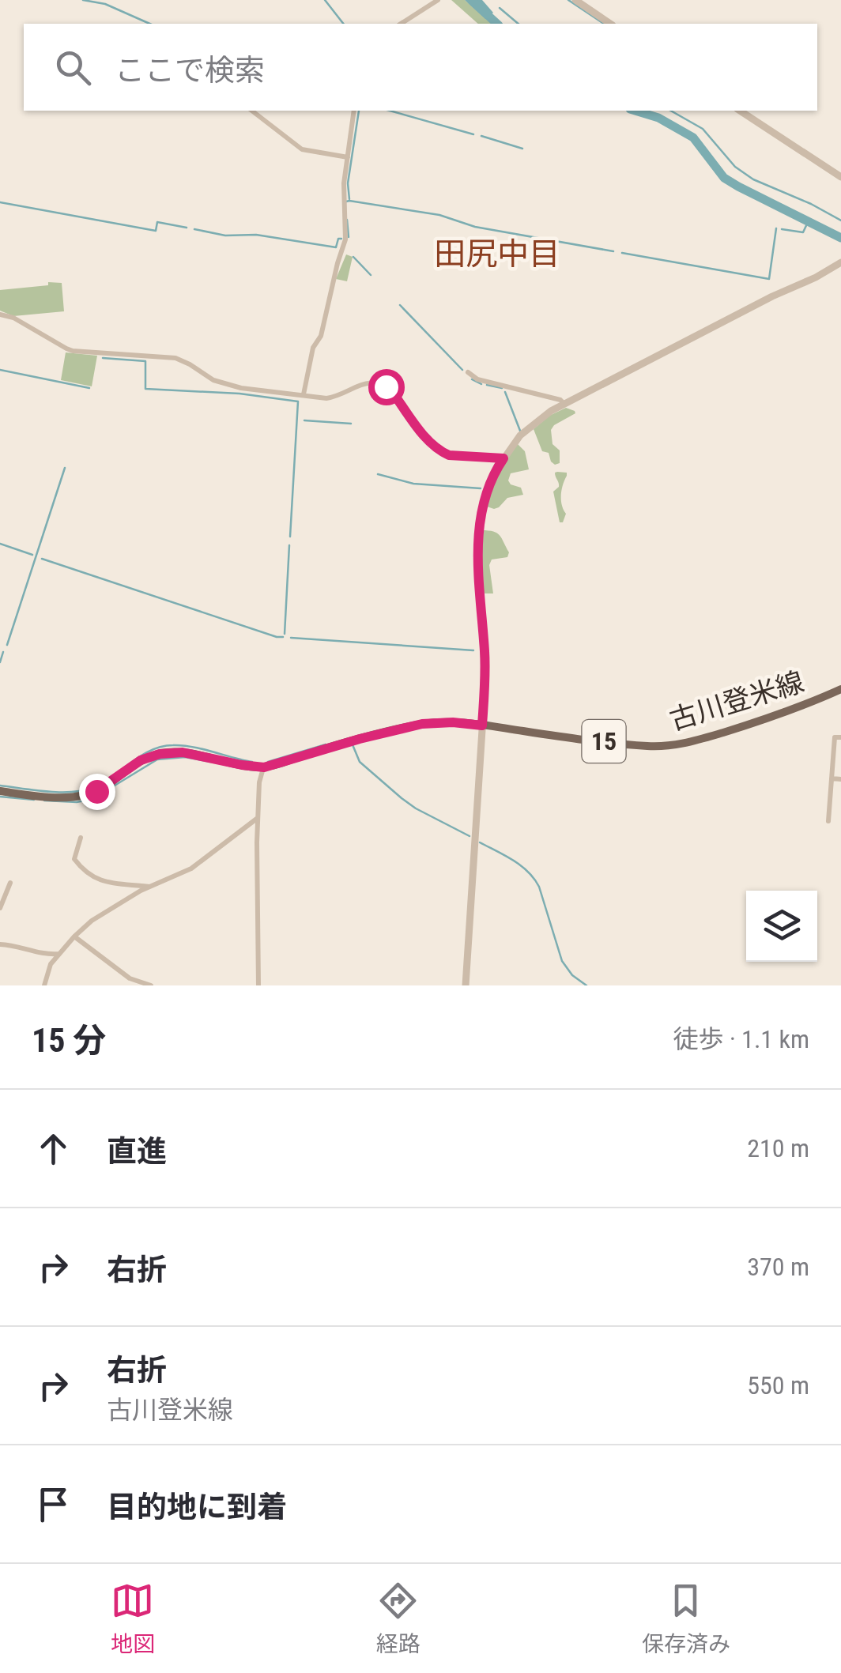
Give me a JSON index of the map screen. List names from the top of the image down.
{
  "streets": {
    "main road": ["古川登米線", "15"]
  },
  "districts": ["田尻中目"],
  "page": {
    "search": "ここで検索",
    "heading": ["15 分", "徒歩 · 1.1 km"],
    "list": [
      ["直進", "210 m"],
      ["右折", "370 m"],
      ["右折", "古川登米線", "550 m"],
      "目的地に到着"
    ],
    "nav": ["地図", "経路", "保存済み"]
  }
}
